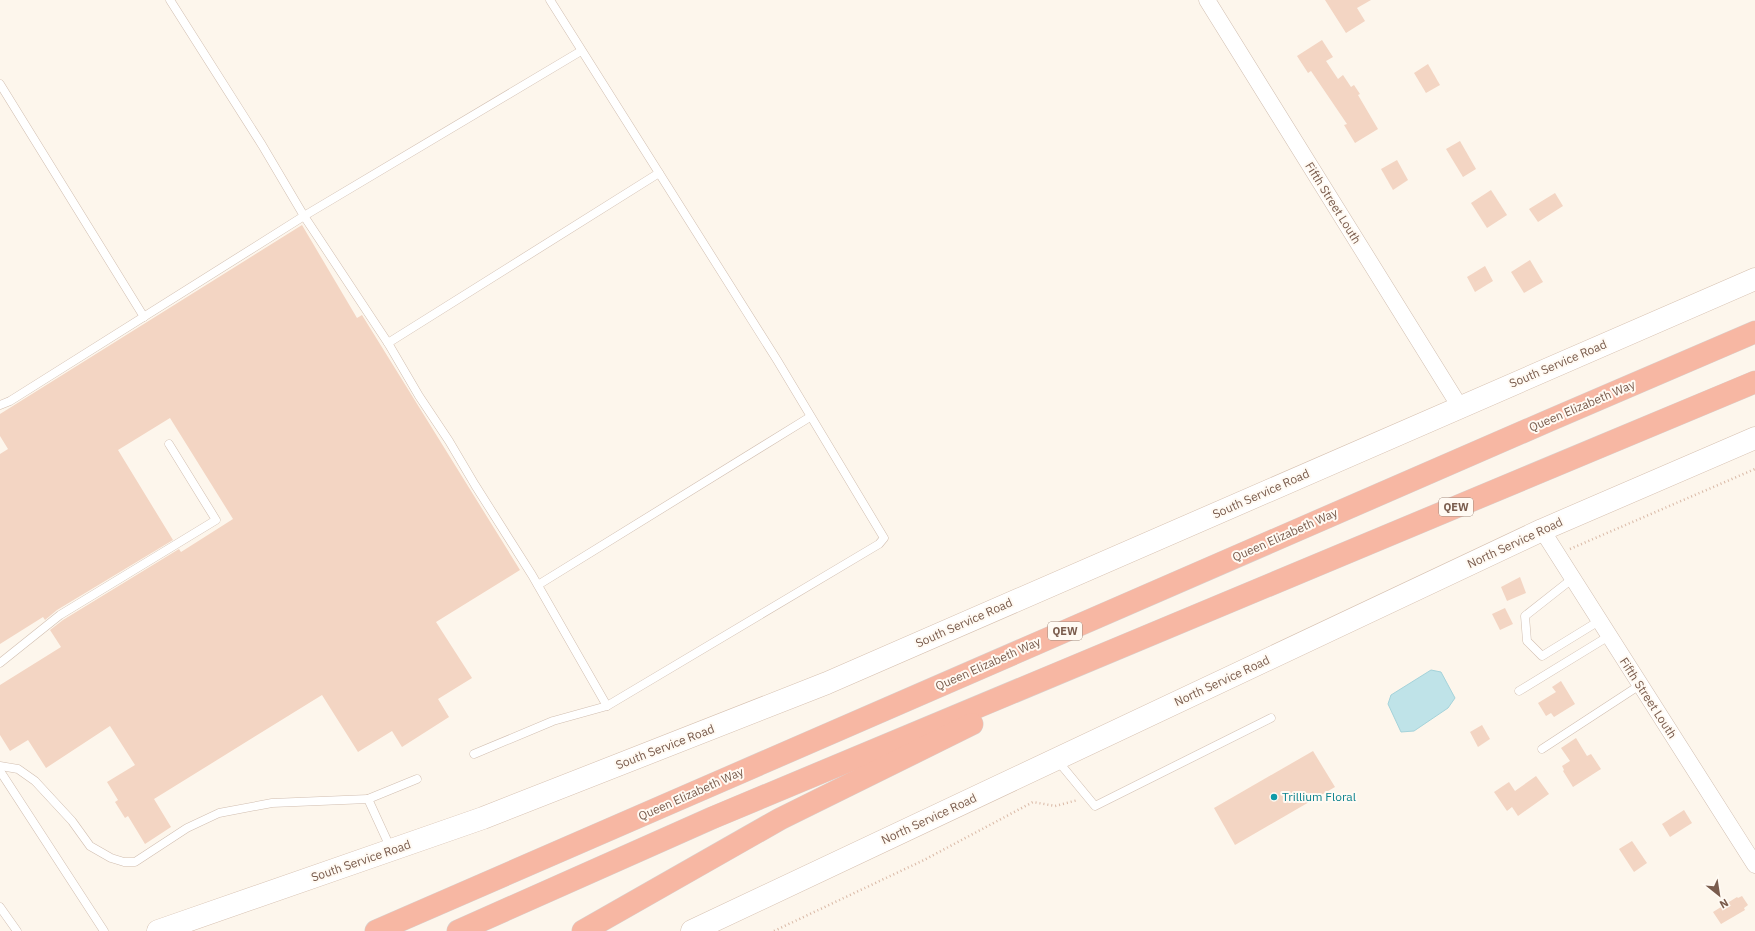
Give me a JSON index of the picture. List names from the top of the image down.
{
  "streets": {
    "highway": ["Queen Elizabeth Way", "QEW"],
    "street": ["Fifth Street Louth", "South Service Road", "North Service Road"]
  },
  "crossings": [
    ["Fifth Street Louth", "South Service Road"],
    ["Fifth Street Louth", "North Service Road"]
  ],
  "places": ["Trillium Floral"],
  "north": "bottom right"
}
